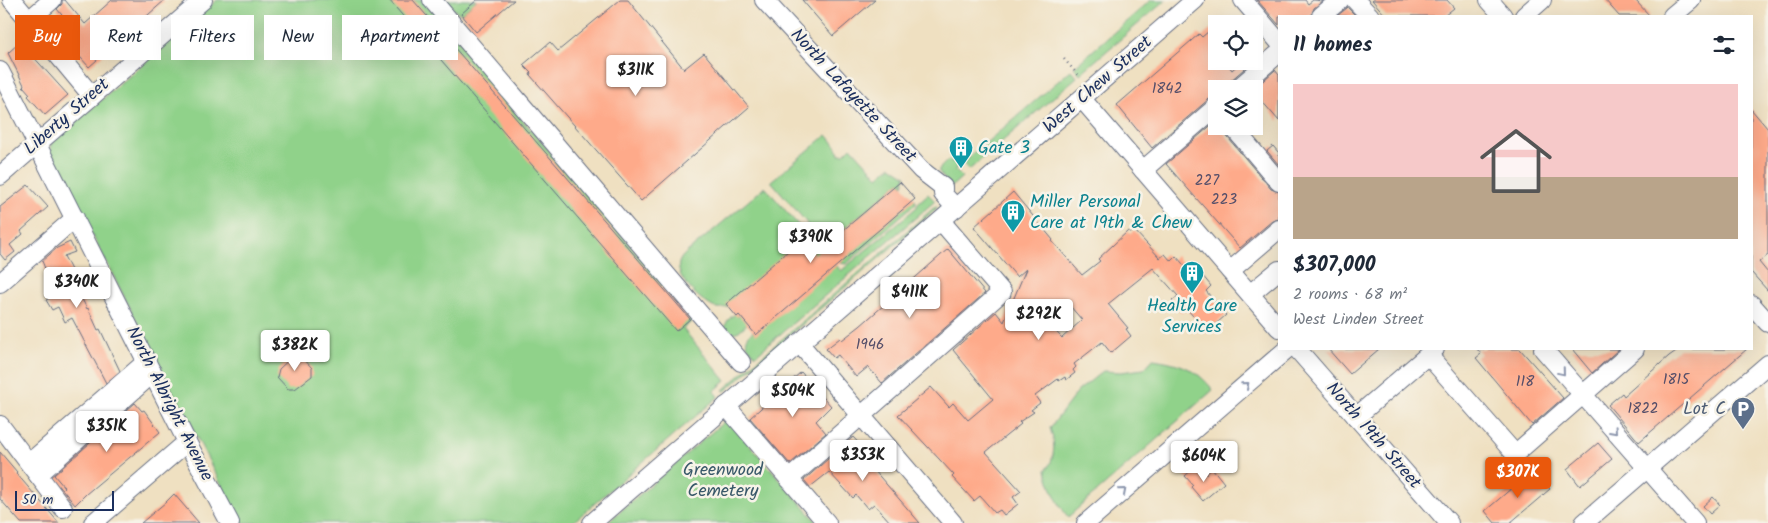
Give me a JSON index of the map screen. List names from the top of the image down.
{
  "streets": {
    "street": [
      "West Chew Street",
      "North Lafayette Street",
      "Liberty Street",
      "North Albright Avenue",
      "North 19th Street"
    ]
  },
  "crossings": [
    ["West Chew Street", "North Lafayette Street"],
    ["Liberty Street", "North Albright Avenue"]
  ],
  "parks": ["Greenwood Cemetery"],
  "places": {
    "building": ["Gate 3", "Miller Personal Care at 19th & Chew", "Health Care Services"],
    "parking": ["Lot C"]
  },
  "house_numbers": [
    "1842",
    "227",
    "223",
    "1946",
    "1815",
    "118",
    "1822"
  ],
  "scale_bar": "50 m",
  "page": {
    "chip": [
      "Buy",
      "Rent",
      "Filters",
      "New",
      "Apartment"
    ],
    "heading": "11 homes",
    "price": [
      "$311K",
      "$390K",
      "$340K",
      "$411K",
      "$292K",
      "$382K",
      "$504K",
      "$351K",
      "$353K",
      "$604K",
      "$307K"
    ],
    "list": [
      {
        "name": "$307,000",
        "note": "2 rooms · 68 m² · West Linden Street"
      }
    ],
    "scale": "50 m"
  }
}
